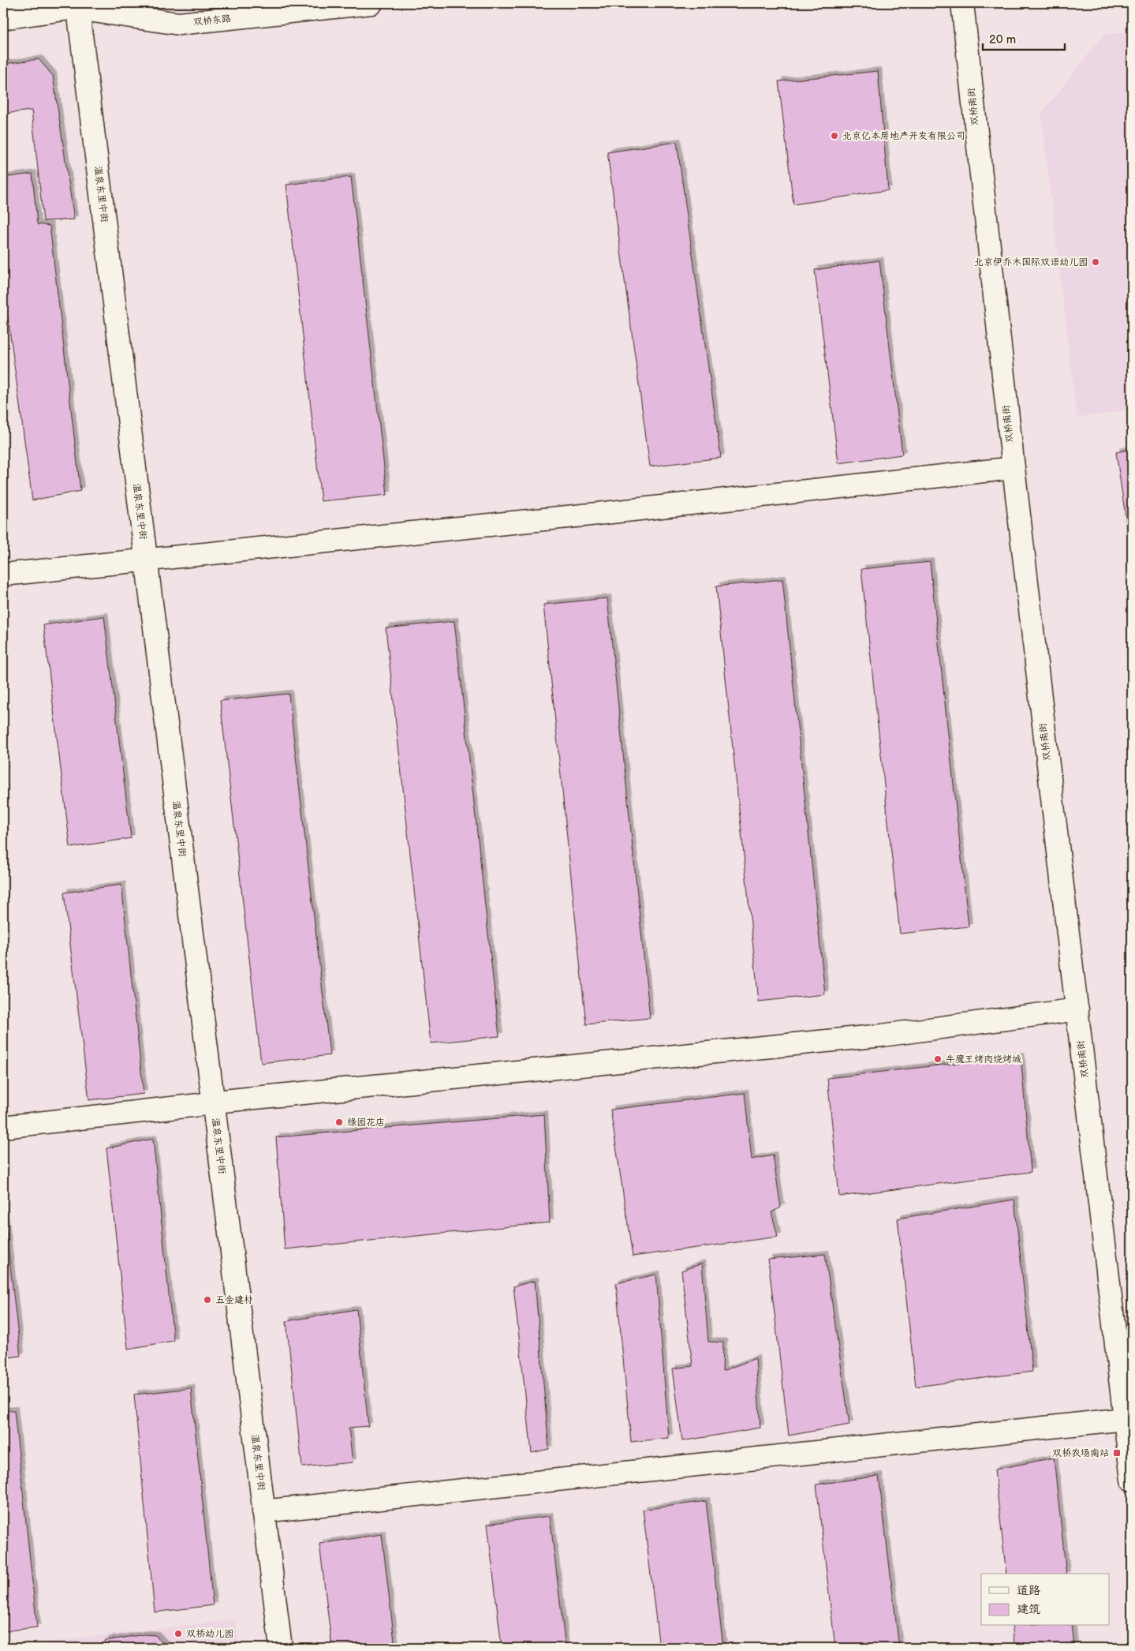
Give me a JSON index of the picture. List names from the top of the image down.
{
  "streets": {
    "street": ["双桥东路", "双桥南街", "温泉东里中街"]
  },
  "crossings": [
    ["双桥东路", "温泉东里中街"]
  ],
  "places": {
    "other": [
      "北京亿本房地产开发有限公司",
      "北京伊乔木国际双语幼儿园",
      "牛魔王烤肉烧烤城",
      "绿园花店",
      "五金建材",
      "双桥幼儿园"
    ],
    "transit": ["双桥农场南站"]
  },
  "legend": ["道路", "建筑"],
  "scale_bar": "20 m"
}
